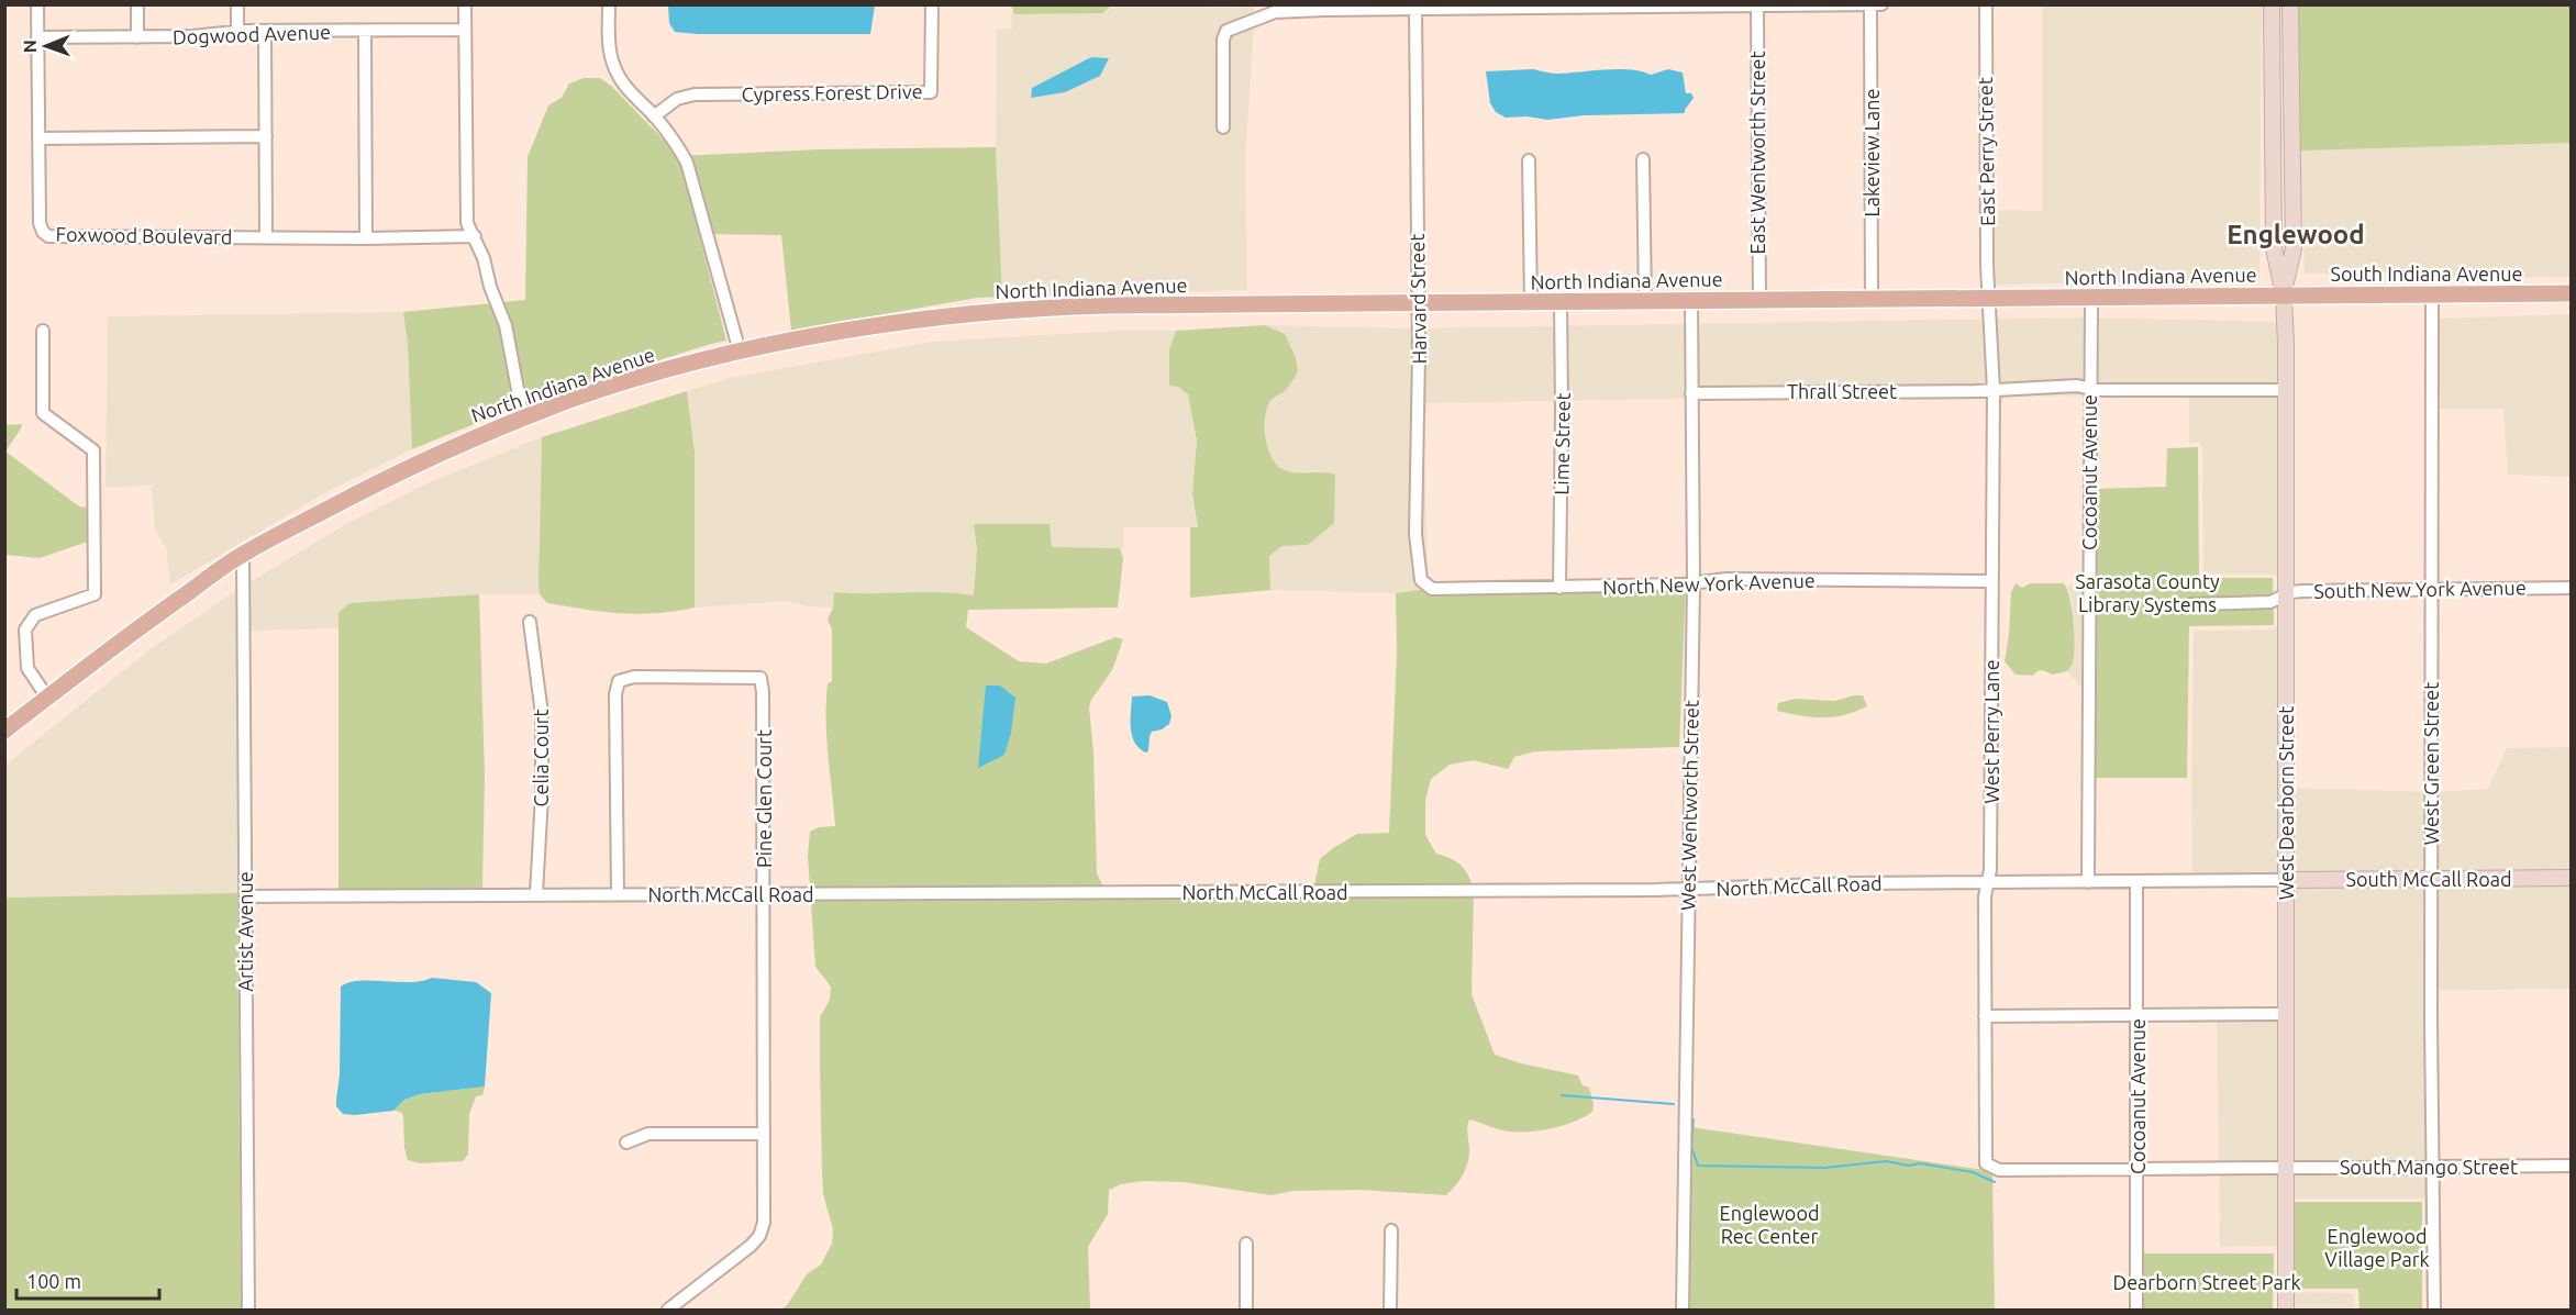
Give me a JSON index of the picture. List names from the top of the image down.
{
  "streets": {
    "main road": ["South Indiana Avenue", "North Indiana Avenue"],
    "street": [
      "Dogwood Avenue",
      "Cypress Forest Drive",
      "East Perry Street",
      "East Wentworth Street",
      "Lakeview Lane",
      "Foxwood Boulevard",
      "Harvard Street",
      "Thrall Street",
      "Lime Street",
      "Cocoanut Avenue",
      "North New York Avenue",
      "South New York Avenue",
      "West Perry Lane",
      "Celia Court",
      "West Green Street",
      "Pine Glen Court",
      "West Dearborn Street",
      "West Wentworth Street",
      "South McCall Road",
      "North McCall Road",
      "Artist Avenue",
      "South Mango Street"
    ]
  },
  "crossings": [
    ["Dogwood Avenue", "Foxwood Boulevard"],
    ["East Perry Street", "North Indiana Avenue"],
    ["East Perry Street", "West Perry Lane"],
    ["East Wentworth Street", "North Indiana Avenue"],
    ["Lakeview Lane", "North Indiana Avenue"],
    ["South Indiana Avenue", "North Indiana Avenue"],
    ["South Indiana Avenue", "West Green Street"],
    ["South Indiana Avenue", "West Dearborn Street"],
    ["North Indiana Avenue", "Harvard Street"],
    ["North Indiana Avenue", "Lime Street"],
    ["North Indiana Avenue", "Cocoanut Avenue"],
    ["North Indiana Avenue", "West Perry Lane"],
    ["North Indiana Avenue", "West Dearborn Street"],
    ["North Indiana Avenue", "West Wentworth Street"],
    ["North Indiana Avenue", "Artist Avenue"],
    ["Harvard Street", "North New York Avenue"],
    ["Thrall Street", "Cocoanut Avenue"],
    ["Thrall Street", "West Perry Lane"],
    ["Thrall Street", "West Dearborn Street"],
    ["Thrall Street", "West Wentworth Street"],
    ["Lime Street", "North New York Avenue"],
    ["Cocoanut Avenue", "North McCall Road"],
    ["Cocoanut Avenue", "South Mango Street"],
    ["North New York Avenue", "West Perry Lane"],
    ["North New York Avenue", "West Wentworth Street"],
    ["South New York Avenue", "West Green Street"],
    ["South New York Avenue", "West Dearborn Street"],
    ["West Perry Lane", "North McCall Road"],
    ["West Perry Lane", "South Mango Street"],
    ["Celia Court", "North McCall Road"],
    ["West Green Street", "South McCall Road"],
    ["West Green Street", "South Mango Street"],
    ["Pine Glen Court", "North McCall Road"],
    ["West Dearborn Street", "South McCall Road"],
    ["West Dearborn Street", "North McCall Road"],
    ["West Dearborn Street", "South Mango Street"],
    ["West Wentworth Street", "North McCall Road"],
    ["South McCall Road", "North McCall Road"],
    ["North McCall Road", "Artist Avenue"]
  ],
  "districts": ["Englewood"],
  "parks": [
    "Sarasota County Library Systems",
    "Englewood Rec Center",
    "Englewood Village Park",
    "Dearborn Street Park"
  ],
  "scale_bar": "100 m",
  "north": "left"
}
